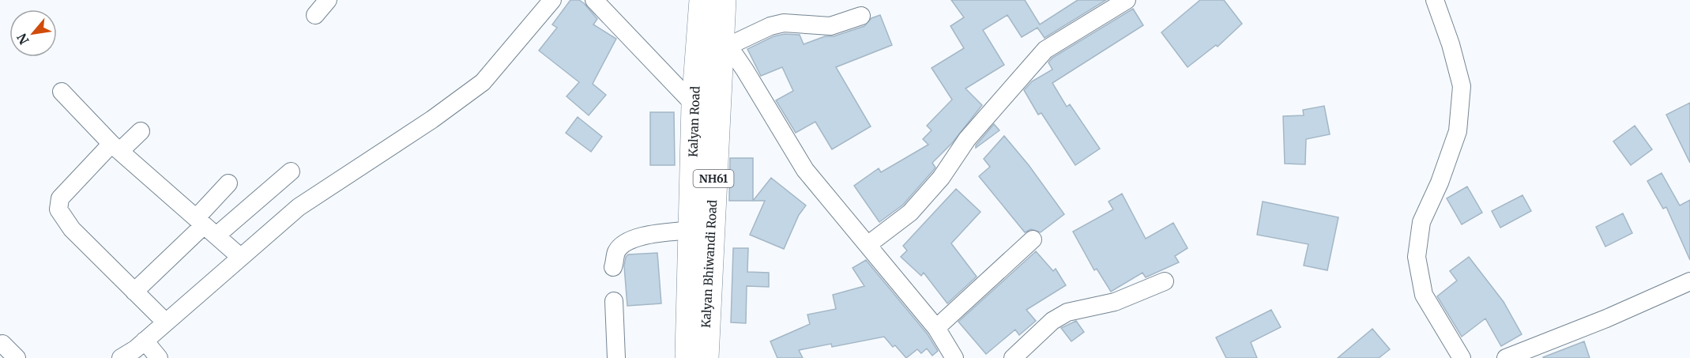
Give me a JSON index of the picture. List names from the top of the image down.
{
  "streets": {
    "highway": ["Kalyan Road", "NH61", "Kalyan Bhiwandi Road"]
  },
  "crossings": [
    ["Kalyan Road", "Kalyan Bhiwandi Road"]
  ],
  "north": "bottom left"
}
